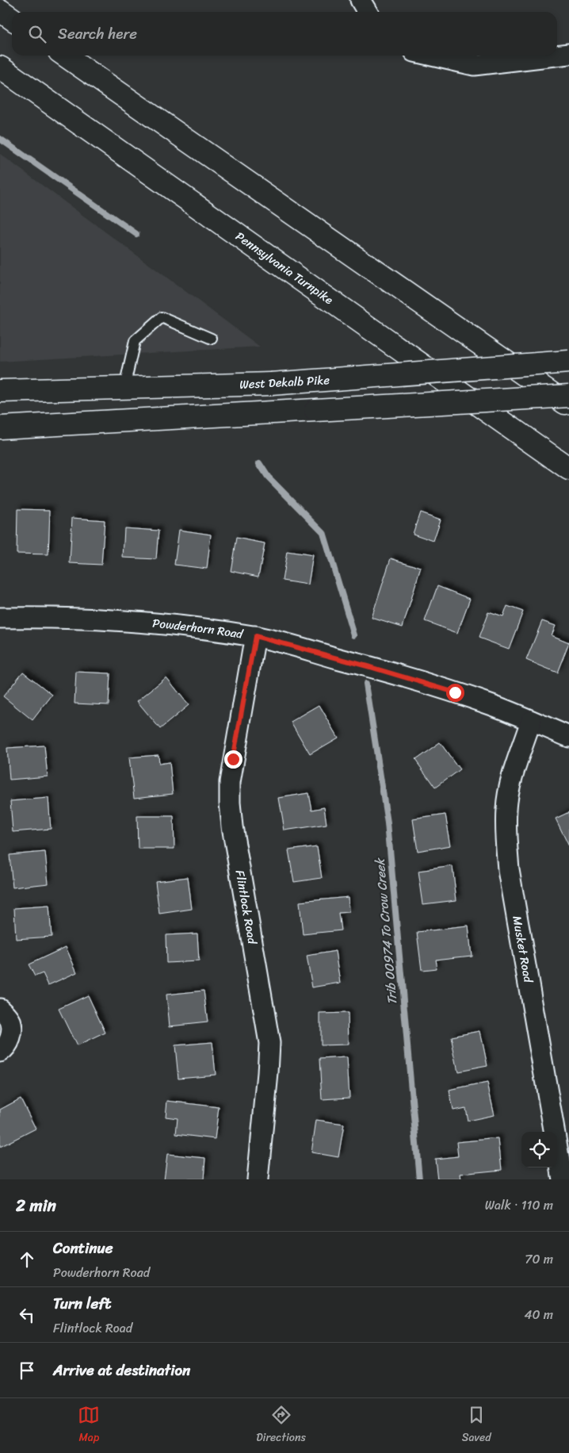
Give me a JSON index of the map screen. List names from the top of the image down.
{
  "streets": {
    "highway": ["Pennsylvania Turnpike", "West Dekalb Pike"],
    "street": ["Powderhorn Road", "Flintlock Road", "Musket Road"]
  },
  "crossings": [
    ["Powderhorn Road", "Flintlock Road"],
    ["Powderhorn Road", "Musket Road"]
  ],
  "water": ["Trib 00974 To Crow Creek"],
  "page": {
    "search": "Search here",
    "heading": ["2 min", "Walk · 110 m"],
    "list": [
      ["Continue", "Powderhorn Road", "70 m"],
      ["Turn left", "Flintlock Road", "40 m"],
      "Arrive at destination"
    ],
    "nav": ["Map", "Directions", "Saved"]
  }
}
